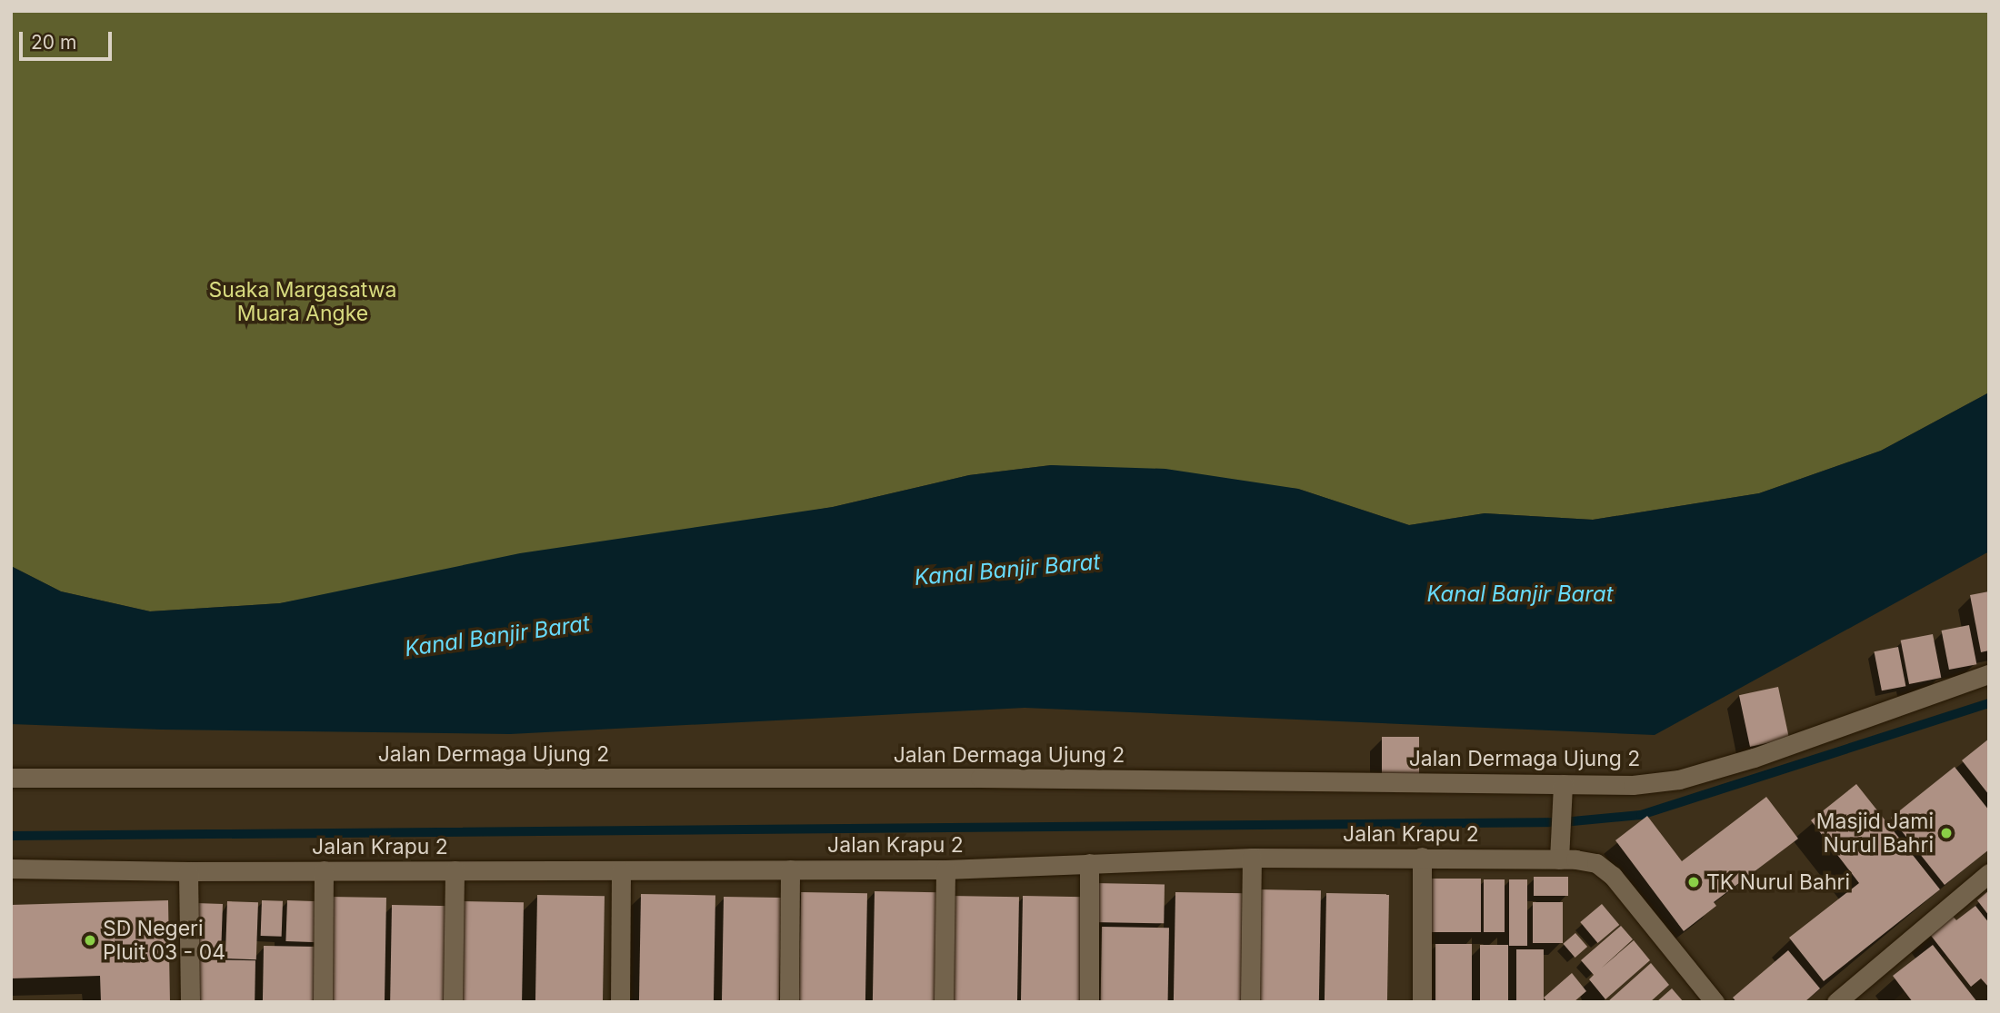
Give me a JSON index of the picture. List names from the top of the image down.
{
  "streets": {
    "street": ["Jalan Dermaga Ujung 2", "Jalan Krapu 2"]
  },
  "water": ["Kanal Banjir Barat"],
  "parks": ["Suaka Margasatwa Muara Angke"],
  "places": ["Masjid Jami Nurul Bahri", "TK Nurul Bahri", "SD Negeri Pluit 03 - 04"],
  "scale_bar": "20 m"
}
